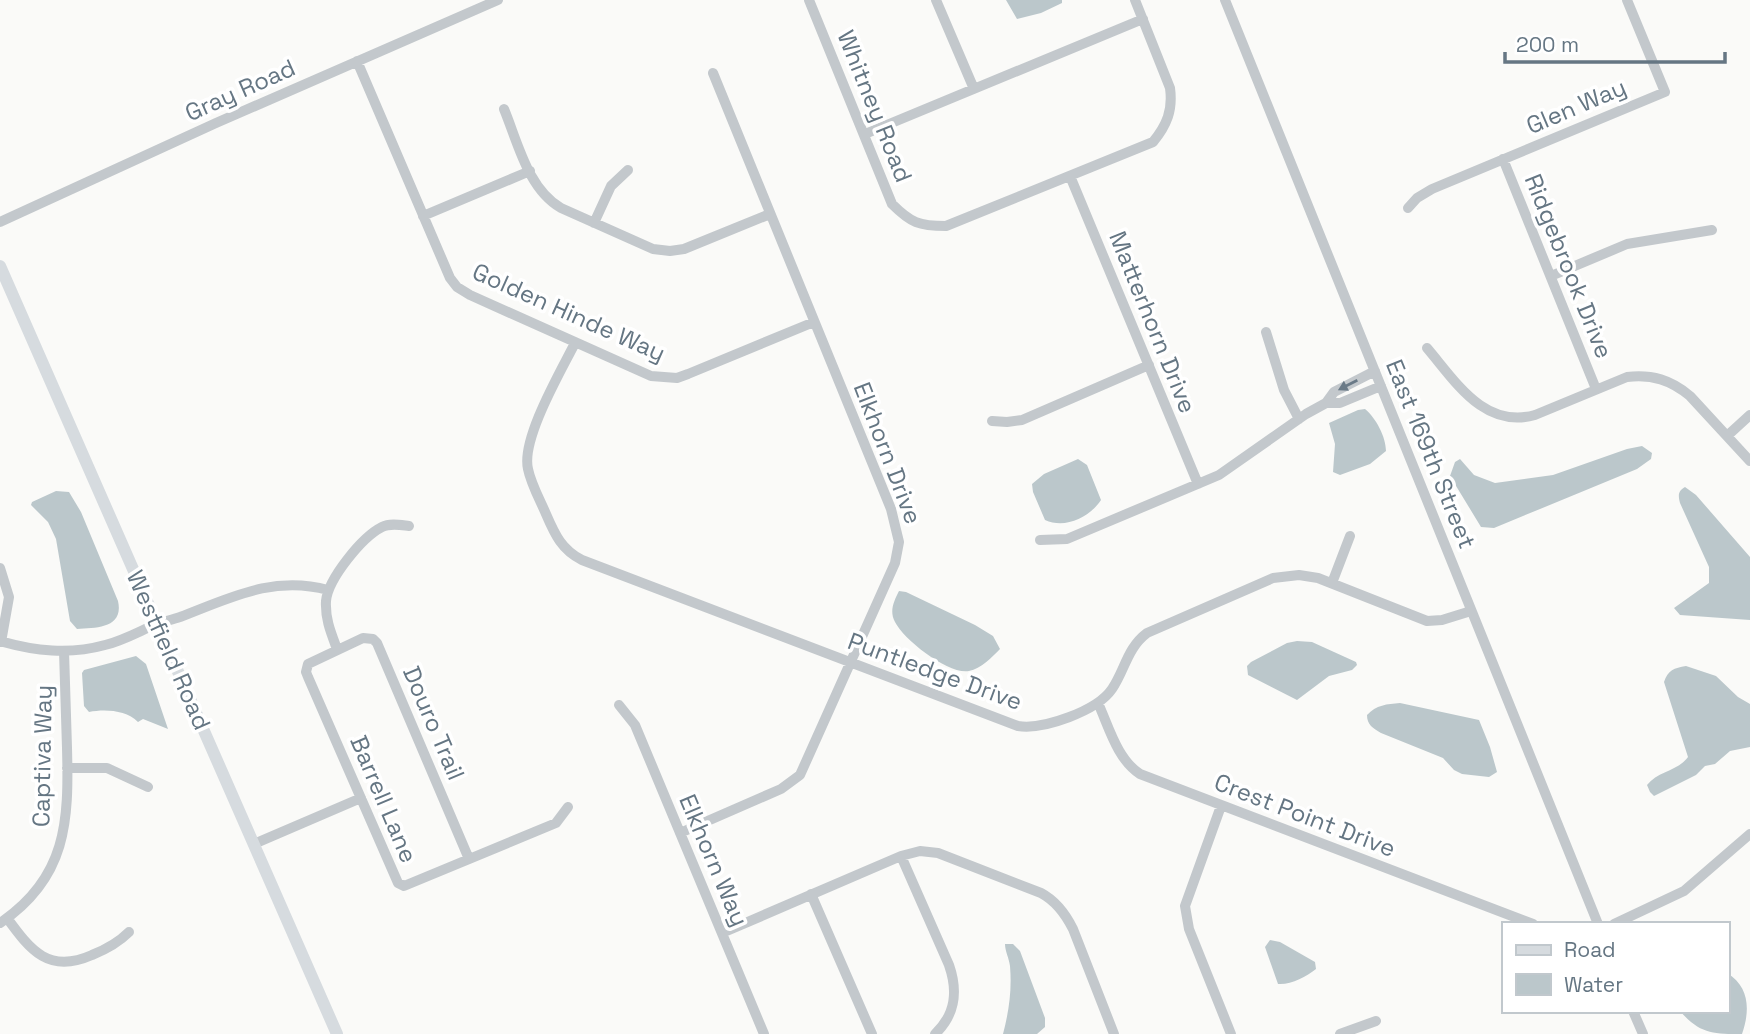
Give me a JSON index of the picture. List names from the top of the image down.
{
  "streets": {
    "main road": ["Westfield Road"],
    "street": [
      "Gray Road",
      "Whitney Road",
      "Glen Way",
      "Ridgebrook Drive",
      "Golden Hinde Way",
      "Matterhorn Drive",
      "Elkhorn Drive",
      "East 169th Street",
      "Puntledge Drive",
      "Douro Trail",
      "Captiva Way",
      "Barrell Lane",
      "Crest Point Drive",
      "Elkhorn Way"
    ]
  },
  "crossings": [
    ["Gray Road", "Golden Hinde Way"],
    ["Whitney Road", "Matterhorn Drive"],
    ["Glen Way", "Ridgebrook Drive"],
    ["Golden Hinde Way", "Elkhorn Drive"],
    ["Golden Hinde Way", "Puntledge Drive"],
    ["Elkhorn Drive", "Puntledge Drive"],
    ["Elkhorn Drive", "Elkhorn Way"],
    ["East 169th Street", "Puntledge Drive"],
    ["Puntledge Drive", "Crest Point Drive"],
    ["Douro Trail", "Barrell Lane"]
  ],
  "legend": ["Road", "Water"],
  "scale_bar": "200 m"
}
